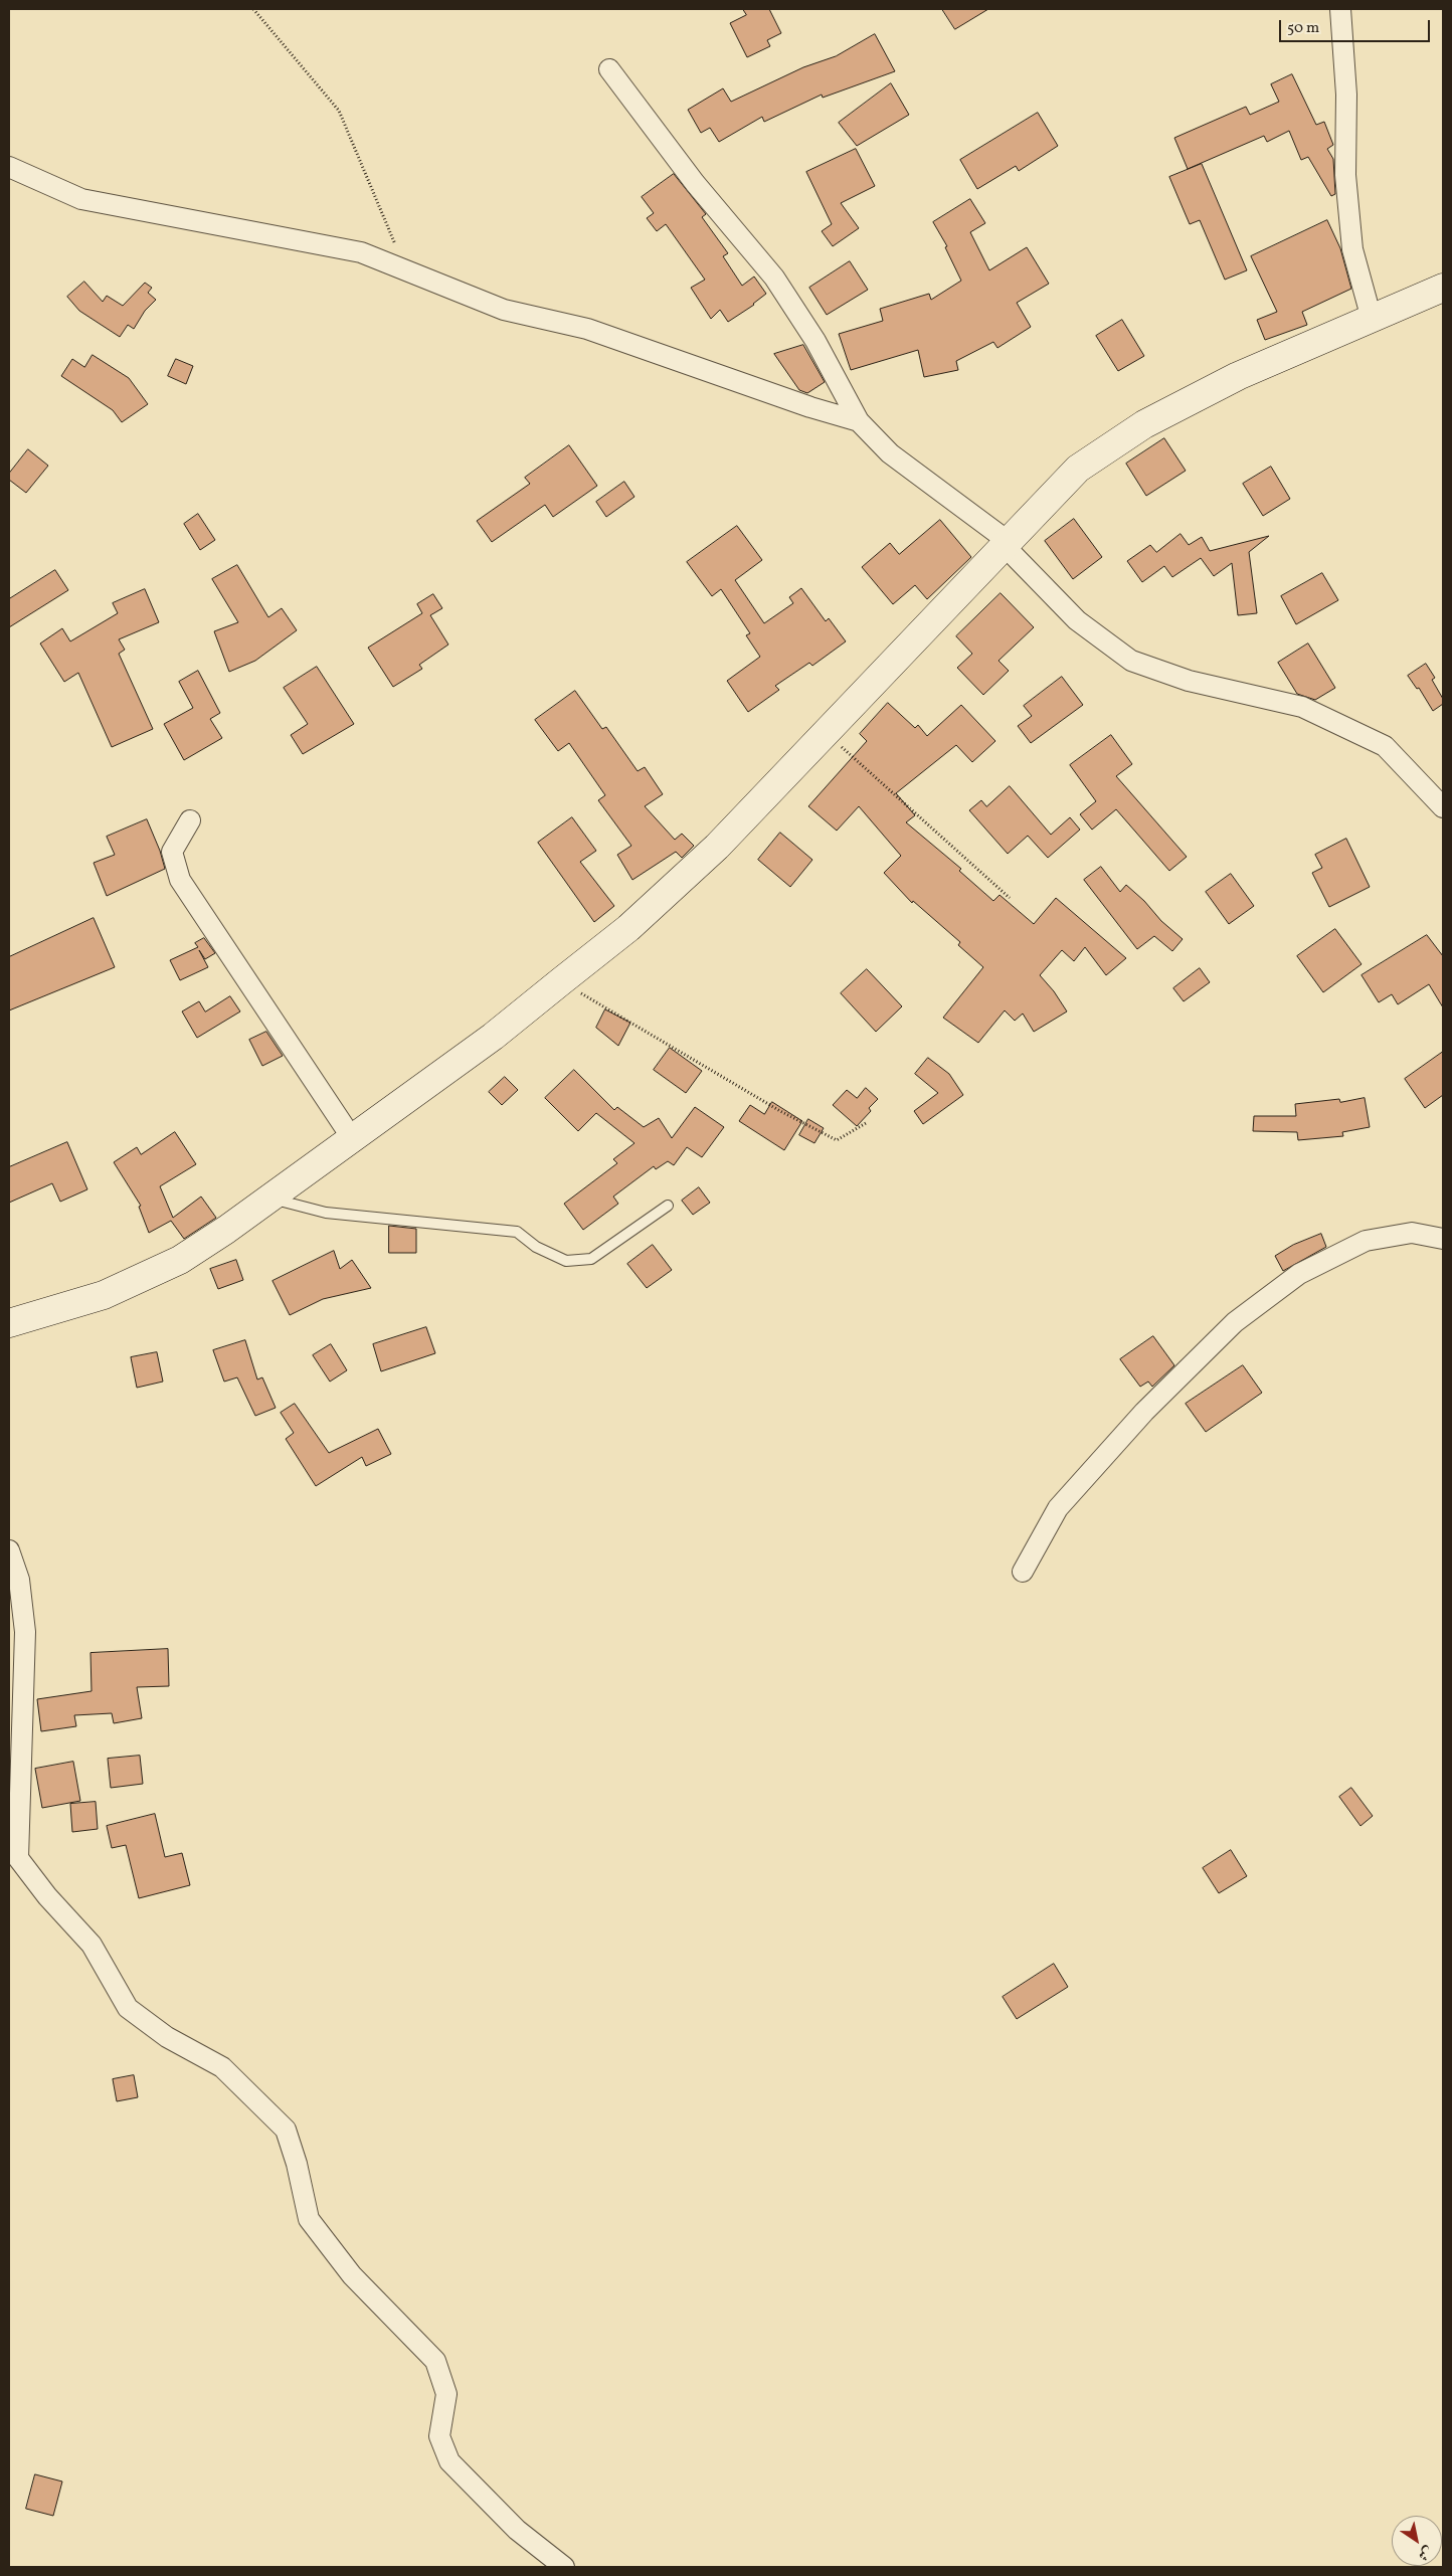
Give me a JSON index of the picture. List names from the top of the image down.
{
  "scale_bar": "50 m",
  "north": "bottom right"
}
